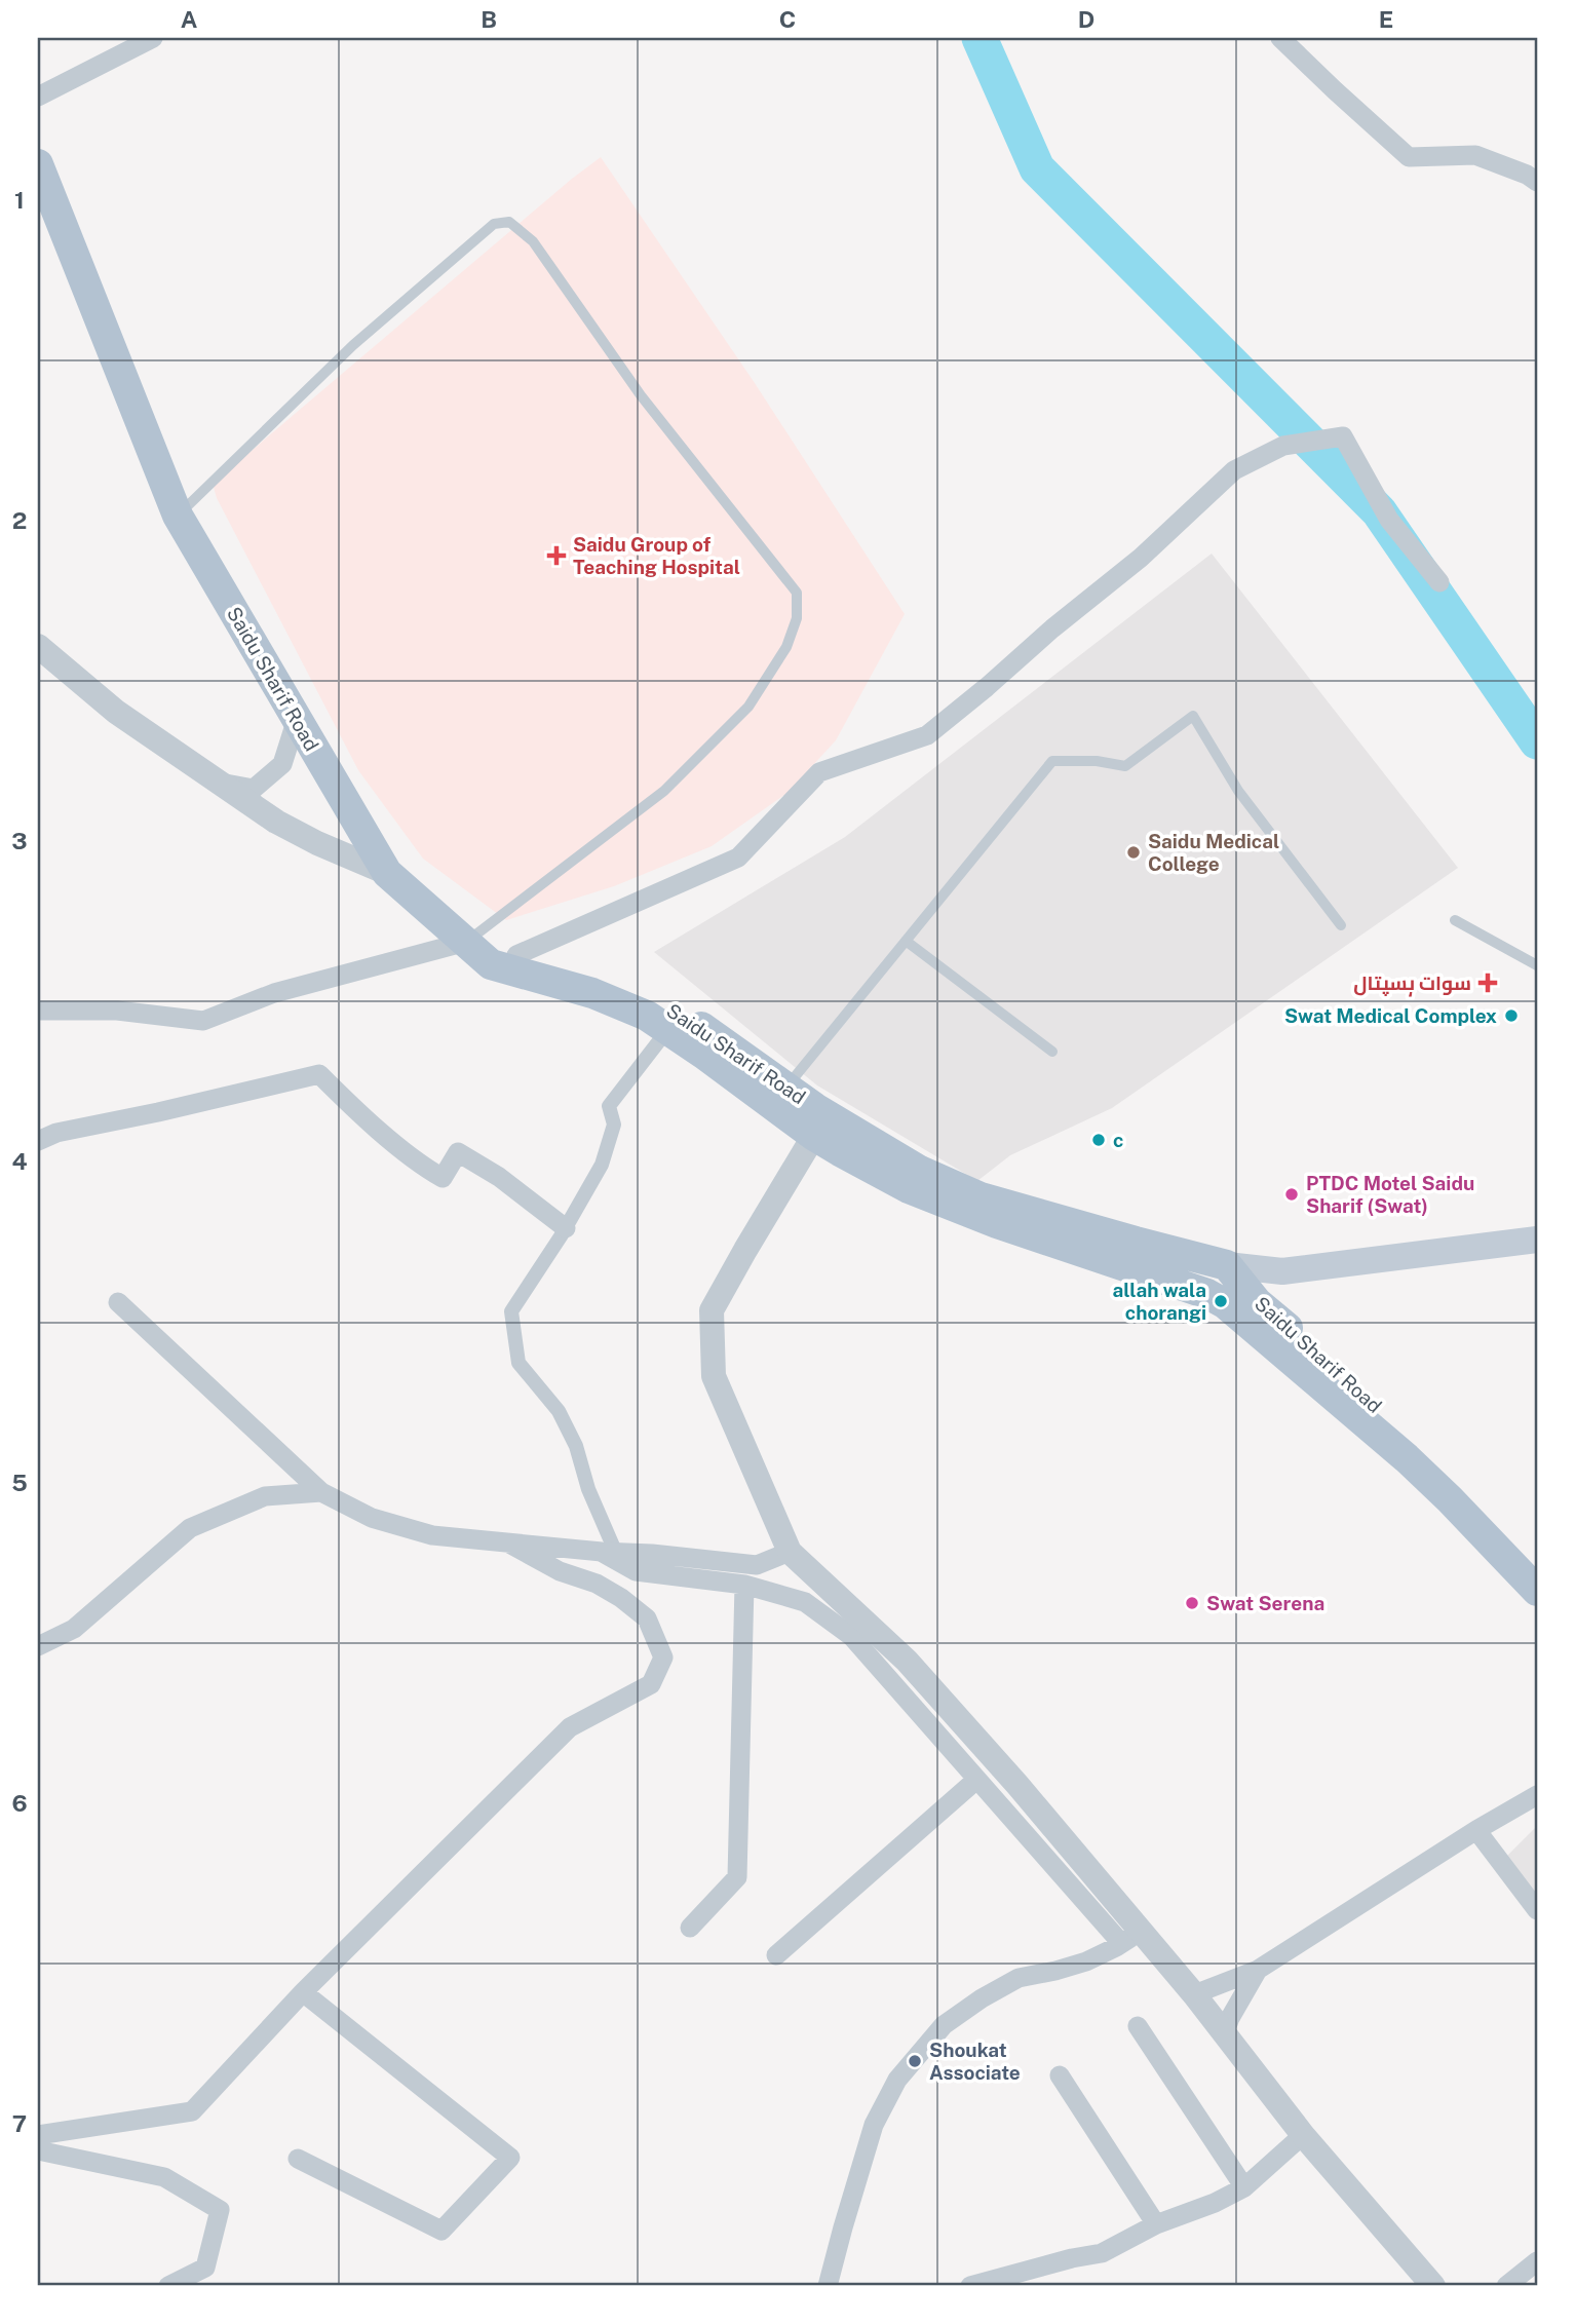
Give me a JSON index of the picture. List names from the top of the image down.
{
  "streets": {
    "main road": ["Saidu Sharif Road"]
  },
  "places": {
    "health": ["Saidu Group of Teaching Hospital", "سوات ہسپتال"],
    "other": [
      "Saidu Medical College",
      "Swat Medical Complex",
      "c",
      "PTDC Motel Saidu Sharif (Swat)",
      "allah wala chorangi",
      "Swat Serena",
      "Shoukat Associate"
    ]
  },
  "grid": {
    "columns": [
      "A",
      "B",
      "C",
      "D",
      "E"
    ],
    "rows": [
      "1",
      "2",
      "3",
      "4",
      "5",
      "6",
      "7"
    ]
  }
}
